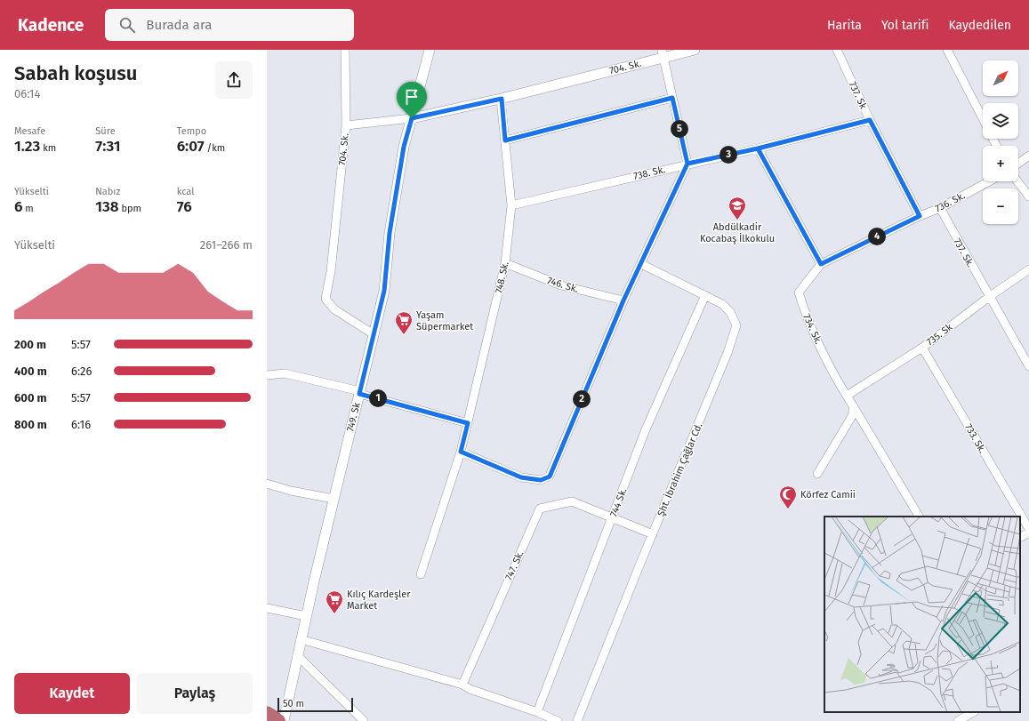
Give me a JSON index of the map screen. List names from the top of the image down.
{
  "streets": {
    "street": [
      "704. Sk.",
      "737. Sk",
      "738. Sk.",
      "736. Sk.",
      "737. Sk.",
      "748. Sk.",
      "746. Sk.",
      "734. Sk.",
      "735. Sk",
      "749. Sk",
      "733. Sk.",
      "Şht. İbrahim Çağlar Cd.",
      "744 Sk.",
      "747. Sk."
    ]
  },
  "crossings": [
    ["704. Sk.", "748. Sk."],
    ["704. Sk.", "749. Sk"],
    ["737. Sk", "738. Sk."],
    ["737. Sk", "736. Sk."],
    ["738. Sk.", "748. Sk."],
    ["736. Sk.", "737. Sk."],
    ["736. Sk.", "734. Sk."],
    ["737. Sk.", "735. Sk"],
    ["748. Sk.", "746. Sk."],
    ["734. Sk.", "735. Sk"],
    ["735. Sk", "733. Sk."],
    ["Şht. İbrahim Çağlar Cd.", "744 Sk."],
    ["744 Sk.", "747. Sk."]
  ],
  "places": {
    "school or university": ["Abdülkadir Kocabaş İlkokulu"],
    "supermarket": ["Yaşam Süpermarket", "Kılıç Kardeşler Market"],
    "mosque": ["Körfez Camii"]
  },
  "scale_bar": "50 m",
  "north": "top right",
  "page": {
    "header": "Kadence",
    "search": "Burada ara",
    "nav": ["Harita", "Yol tarifi", "Kaydedilen"],
    "heading": ["Sabah koşusu", "06:14"],
    "map_buttons": ["+", "−"],
    "stats": [
      ["Mesafe", "1.23 km"],
      ["Süre", "7:31"],
      ["Tempo", "6:07 /km"],
      ["Yükselti", "6 m"],
      ["Nabız", "138 bpm"],
      ["kcal", "76"]
    ],
    "pins": [
      "5",
      "3",
      "4",
      "1",
      "2"
    ],
    "chart": ["Yükselti", "261–266 m"],
    "list": [
      {
        "name": "200 m",
        "note": "5:57"
      },
      {
        "name": "400 m",
        "note": "6:26"
      },
      {
        "name": "600 m",
        "note": "5:57"
      },
      {
        "name": "800 m",
        "note": "6:16"
      }
    ],
    "buttons": ["Kaydet", "Paylaş"],
    "scale": "50 m"
  }
}
